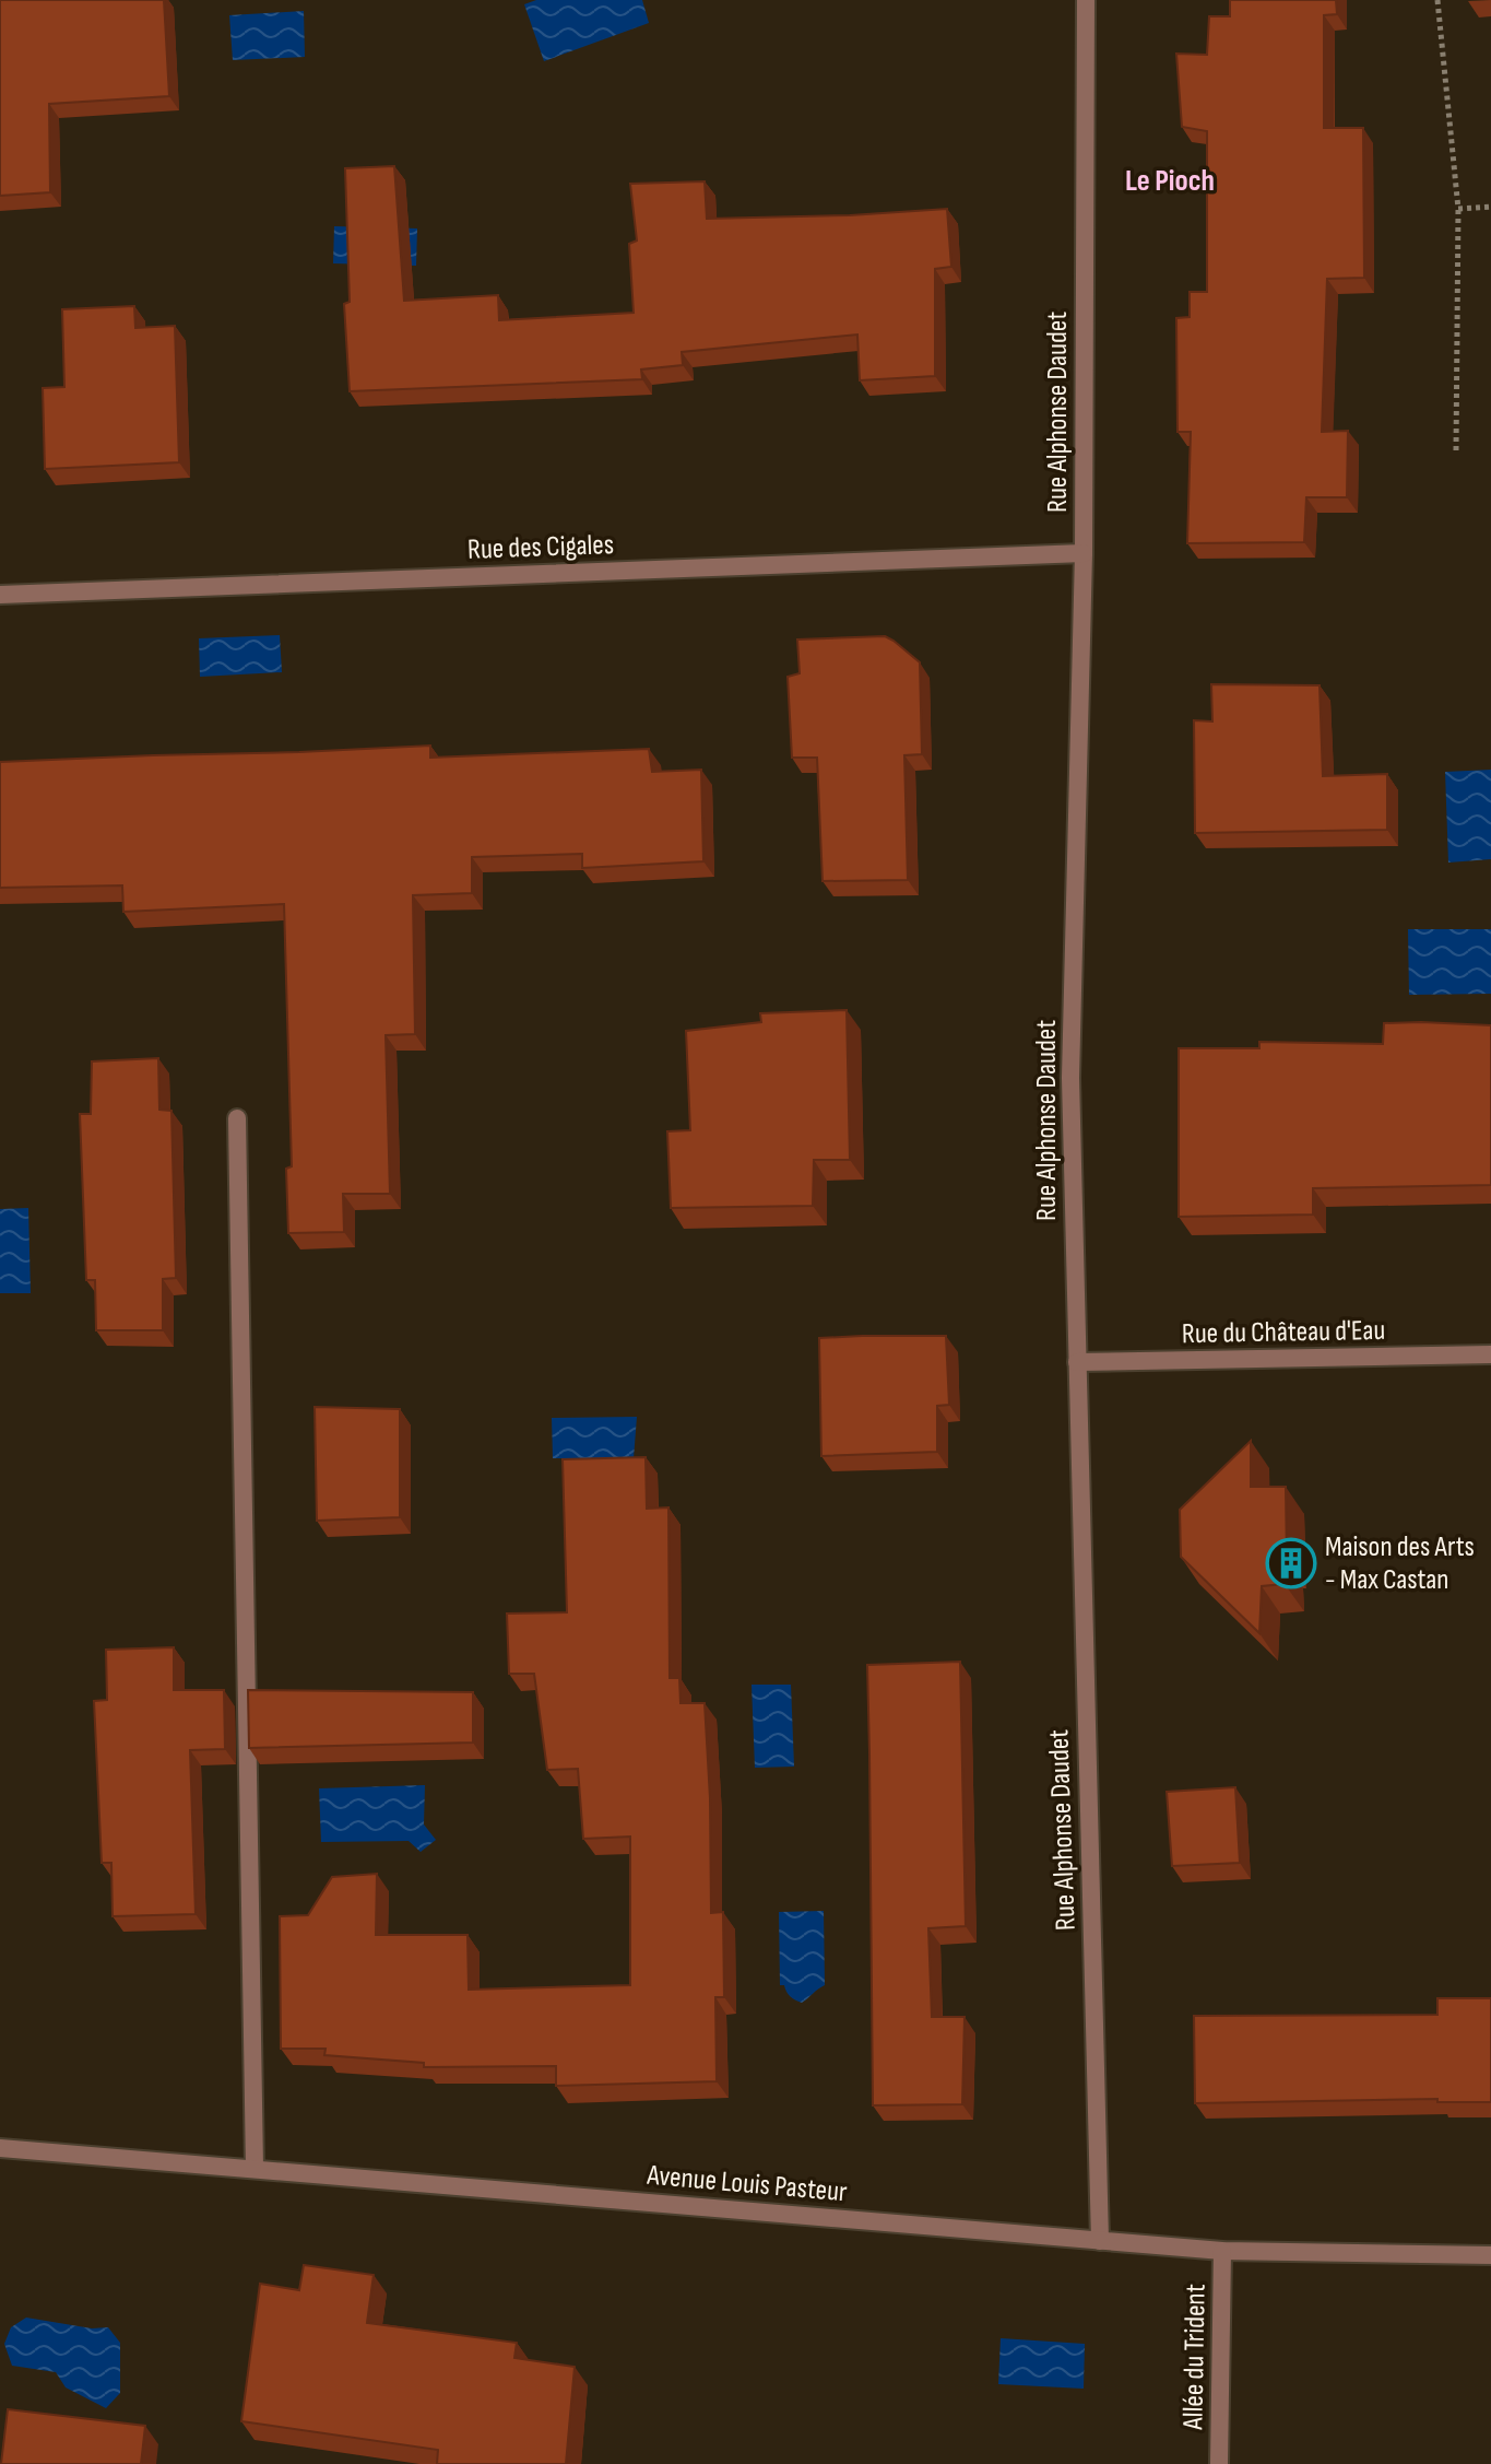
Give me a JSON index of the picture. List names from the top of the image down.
{
  "streets": {
    "street": [
      "Rue Alphonse Daudet",
      "Rue des Cigales",
      "Rue du Château d'Eau",
      "Avenue Louis Pasteur",
      "Allée du Trident"
    ]
  },
  "crossings": [
    ["Rue Alphonse Daudet", "Rue des Cigales"],
    ["Rue Alphonse Daudet", "Rue du Château d'Eau"],
    ["Rue Alphonse Daudet", "Avenue Louis Pasteur"],
    ["Avenue Louis Pasteur", "Allée du Trident"]
  ],
  "districts": ["Le Pioch"],
  "places": {
    "building": ["Maison des Arts - Max Castan"]
  }
}
